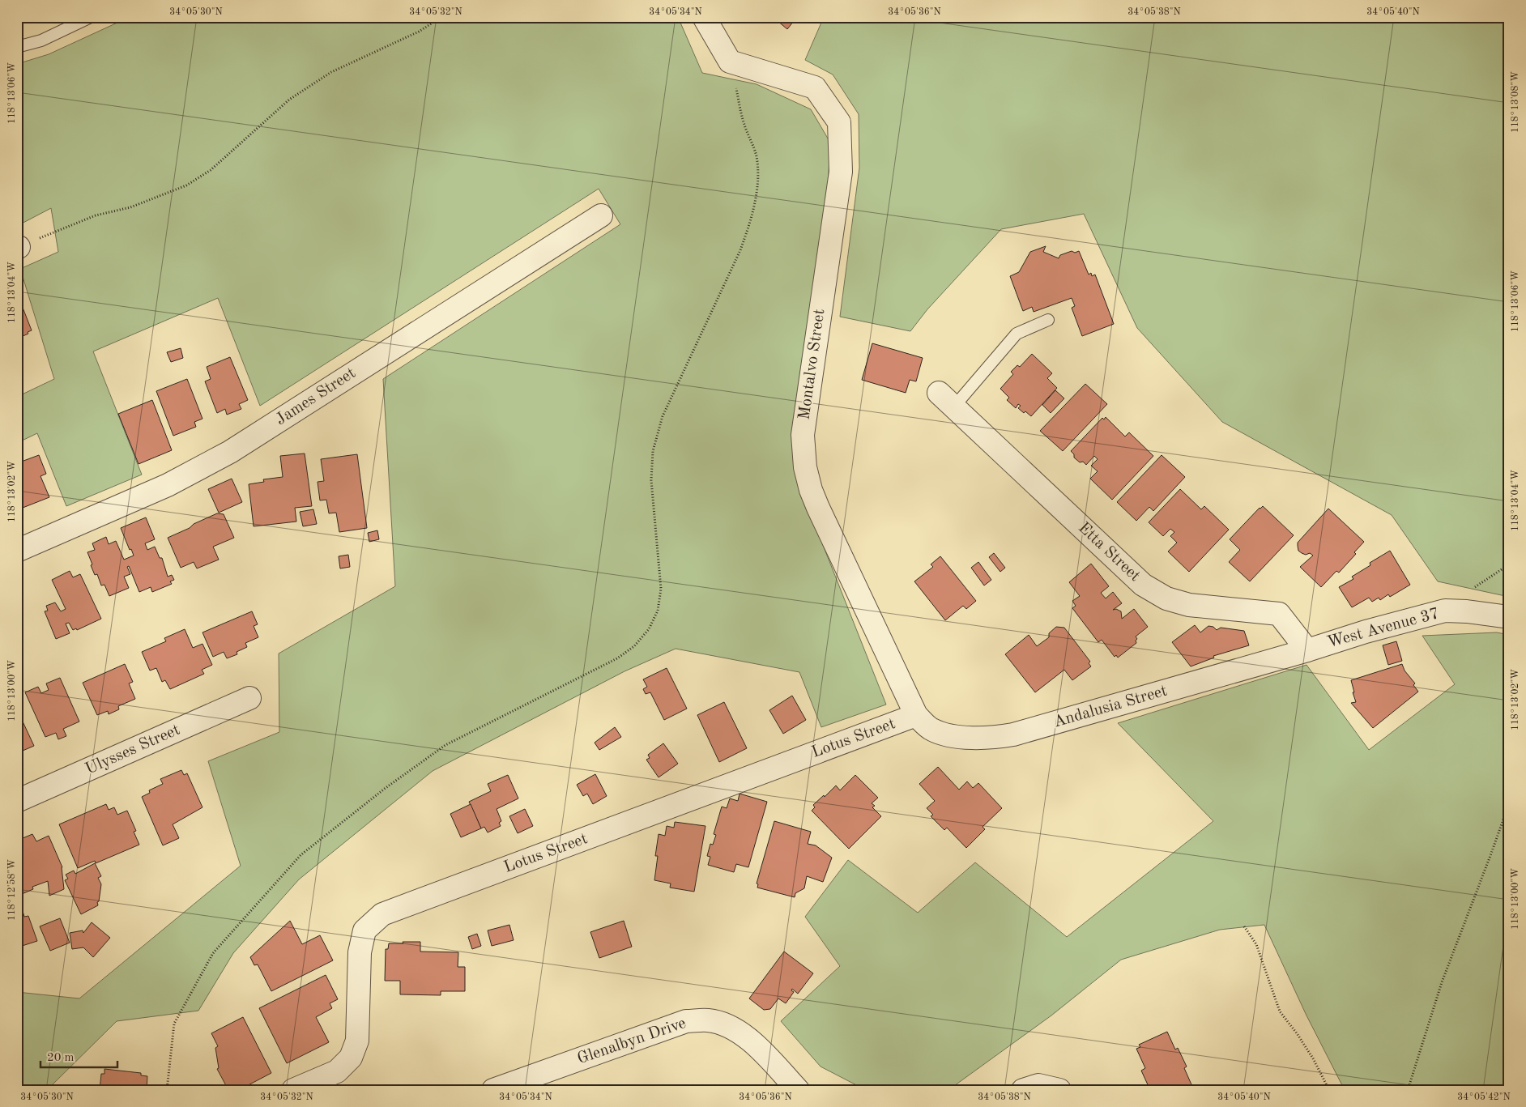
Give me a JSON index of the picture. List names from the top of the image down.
{
  "streets": {
    "street": [
      "Montalvo Street",
      "James Street",
      "Etta Street",
      "West Avenue 37",
      "Andalusia Street",
      "Lotus Street",
      "Ulysses Street",
      "Glenalbyn Drive"
    ]
  },
  "crossings": [
    ["Montalvo Street", "Andalusia Street"],
    ["Montalvo Street", "Lotus Street"],
    ["Etta Street", "West Avenue 37"],
    ["Etta Street", "Andalusia Street"],
    ["West Avenue 37", "Andalusia Street"],
    ["Andalusia Street", "Lotus Street"]
  ],
  "scale_bar": "20 m",
  "coordinates": [
    "34°05'30\"N",
    "34°05'32\"N",
    "34°05'34\"N",
    "34°05'36\"N",
    "34°05'38\"N",
    "34°05'40\"N",
    "118°13'06\"W",
    "118°13'08\"W",
    "118°13'04\"W",
    "118°13'02\"W",
    "118°13'00\"W",
    "118°12'58\"W",
    "34°05'42\"N"
  ]
}
